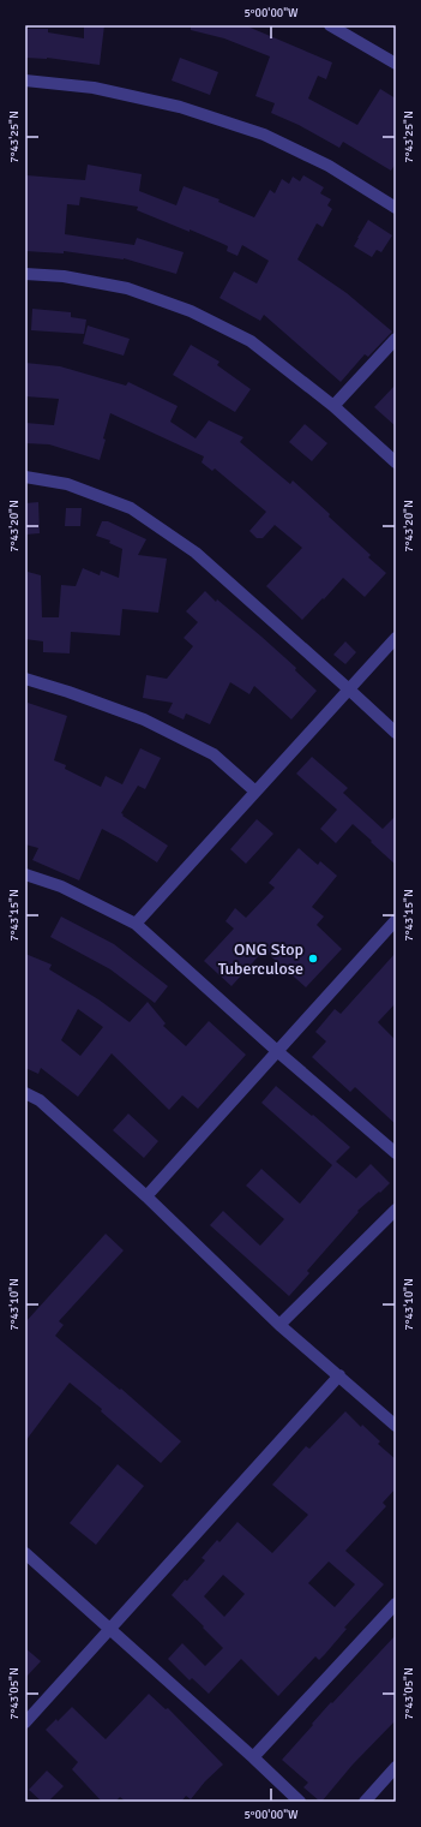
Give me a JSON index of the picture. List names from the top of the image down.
{
  "places": ["ONG Stop Tuberculose"],
  "coordinates": [
    "5°00'00\"W",
    "7°43'25\"N",
    "7°43'20\"N",
    "7°43'15\"N",
    "7°43'10\"N",
    "7°43'05\"N"
  ]
}
